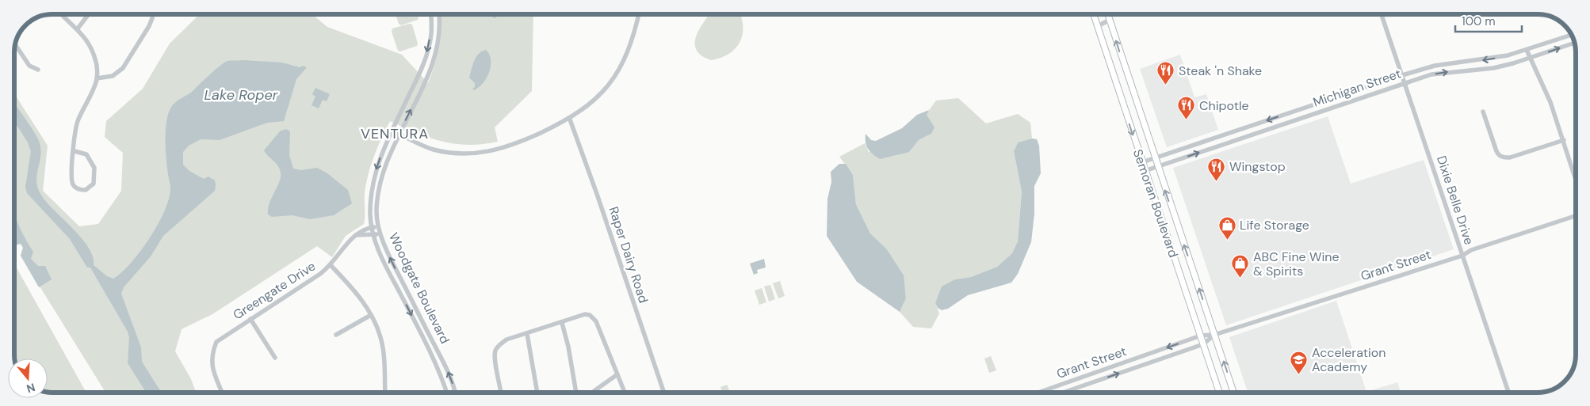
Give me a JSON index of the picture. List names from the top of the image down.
{
  "streets": {
    "main road": ["Semoran Boulevard"],
    "street": [
      "Michigan Street",
      "Dixie Belle Drive",
      "Raper Dairy Road",
      "Grant Street",
      "Woodgate Boulevard",
      "Greengate Drive"
    ]
  },
  "crossings": [
    ["Michigan Street", "Dixie Belle Drive"],
    ["Michigan Street", "Semoran Boulevard"],
    ["Dixie Belle Drive", "Grant Street"],
    ["Semoran Boulevard", "Grant Street"],
    ["Woodgate Boulevard", "Greengate Drive"]
  ],
  "districts": ["VENTURA"],
  "water": ["Lake Roper"],
  "places": {
    "restaurant": ["Steak 'n Shake", "Chipotle", "Wingstop"],
    "shop": ["Life Storage", "ABC Fine Wine & Spirits"],
    "school or university": ["Acceleration Academy"]
  },
  "scale_bar": "100 m",
  "north": "bottom"
}
